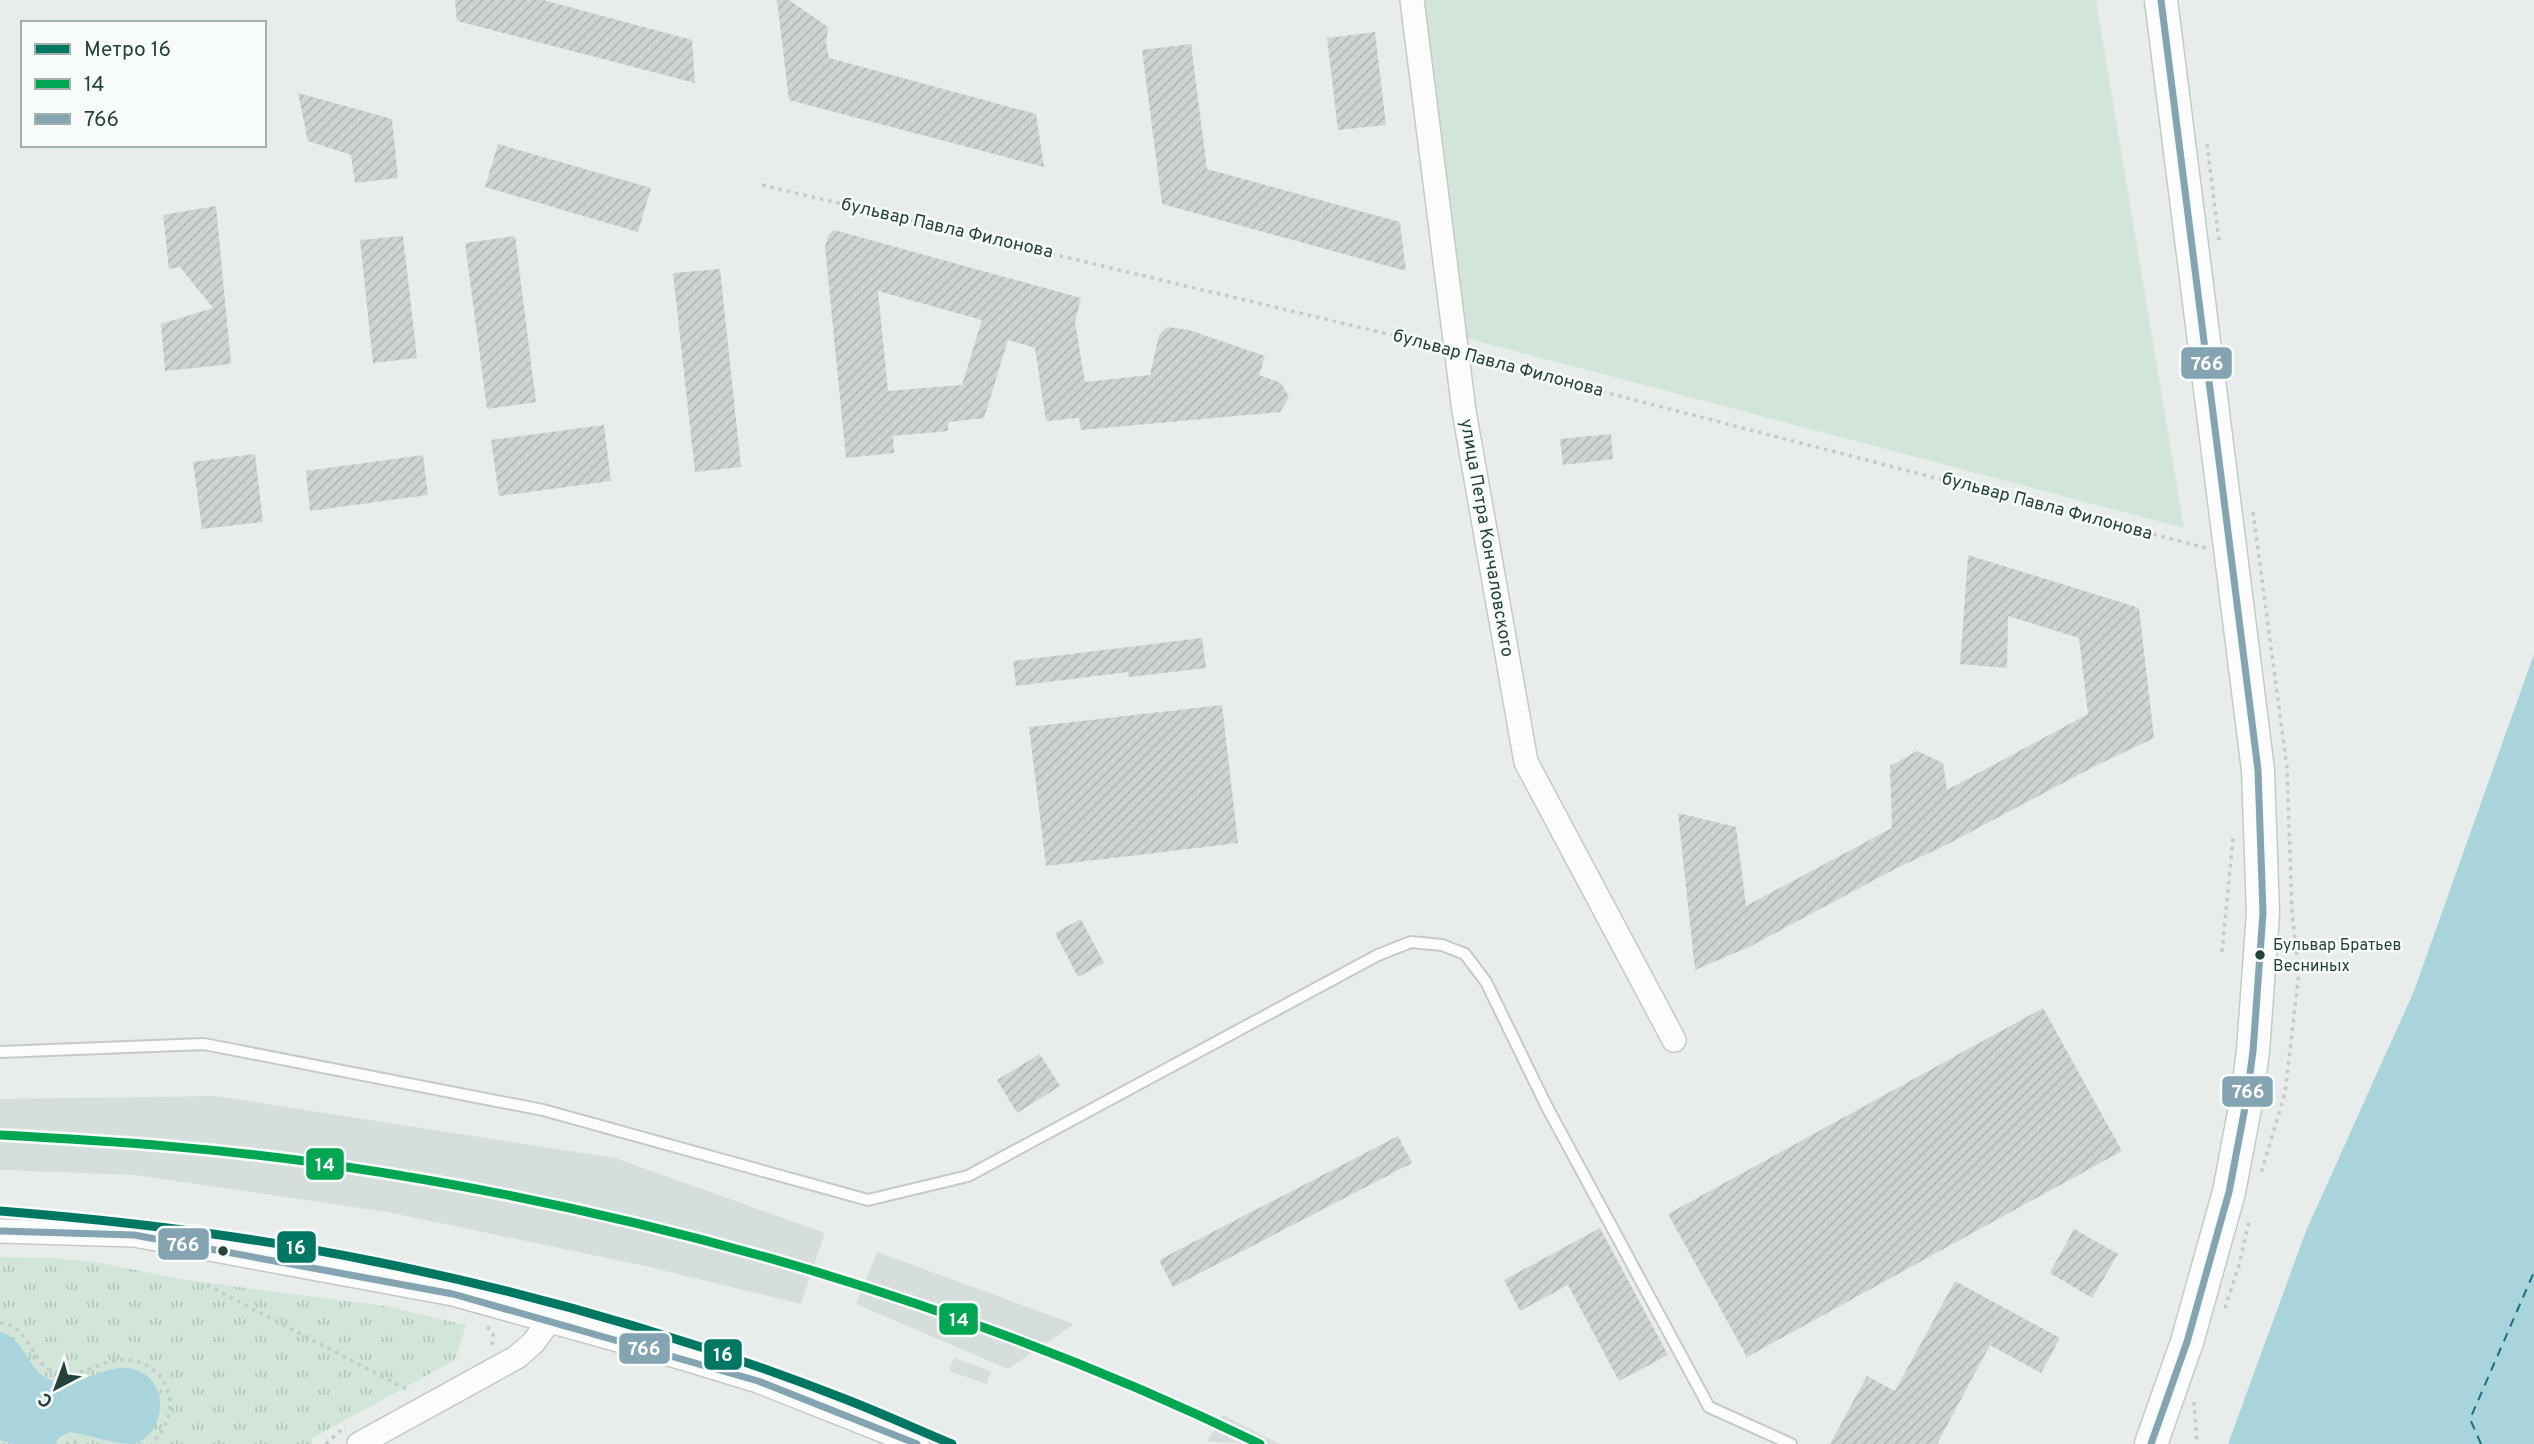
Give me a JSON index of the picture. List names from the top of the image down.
{
  "streets": {
    "street": ["улица Петра Кончаловского"],
    "path": ["бульвар Павла Филонова"]
  },
  "crossings": [
    ["бульвар Павла Филонова", "улица Петра Кончаловского"]
  ],
  "places": ["Бульвар Братьев Весниных"],
  "lines": ["transit line 766", "transit line 14", "metro line 16"],
  "legend": ["Метро 16", "14", "766"],
  "north": "bottom left"
}
